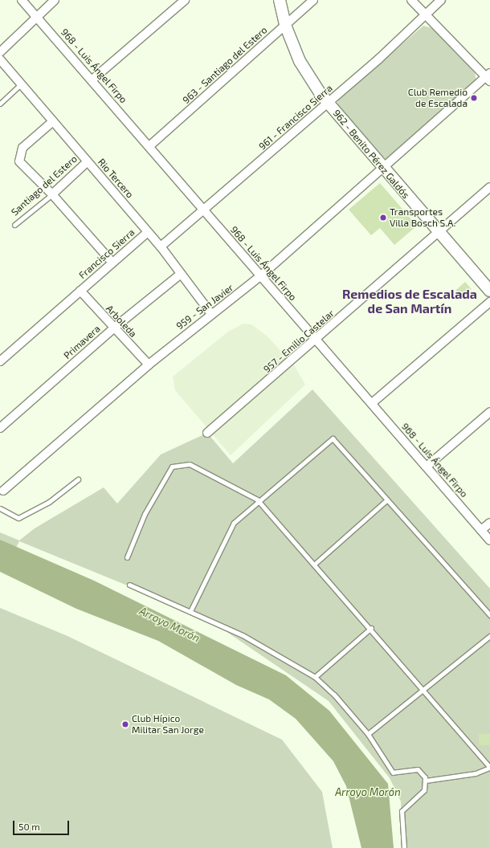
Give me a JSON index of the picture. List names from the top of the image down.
{
  "streets": {
    "main road": ["962 - Benito Pérez Galdós"],
    "street": [
      "963 - Santiago del Estero",
      "968 - Luis Ángel Firpo",
      "961 - Francisco Sierra",
      "Rio Tercero",
      "Santiago del Estero",
      "Francisco Sierra",
      "959 - San Javier",
      "Arboleda",
      "957 - Emilio Castelar",
      "Primavera"
    ]
  },
  "crossings": [
    ["963 - Santiago del Estero", "968 - Luis Ángel Firpo"],
    ["963 - Santiago del Estero", "962 - Benito Pérez Galdós"],
    ["968 - Luis Ángel Firpo", "961 - Francisco Sierra"],
    ["968 - Luis Ángel Firpo", "959 - San Javier"],
    ["968 - Luis Ángel Firpo", "957 - Emilio Castelar"],
    ["961 - Francisco Sierra", "962 - Benito Pérez Galdós"],
    ["961 - Francisco Sierra", "Rio Tercero"],
    ["962 - Benito Pérez Galdós", "959 - San Javier"],
    ["962 - Benito Pérez Galdós", "957 - Emilio Castelar"],
    ["Rio Tercero", "Santiago del Estero"],
    ["Rio Tercero", "Francisco Sierra"],
    ["Rio Tercero", "959 - San Javier"],
    ["Rio Tercero", "Primavera"],
    ["Francisco Sierra", "Arboleda"],
    ["959 - San Javier", "Arboleda"],
    ["Arboleda", "Primavera"]
  ],
  "districts": ["Remedios de Escalada de San Martín"],
  "water": ["Arroyo Morón"],
  "places": ["Club Remedio de Escalada", "Transportes Villa Bosch S.A.", "Club Hípico Militar San Jorge"],
  "scale_bar": "50 m"
}
